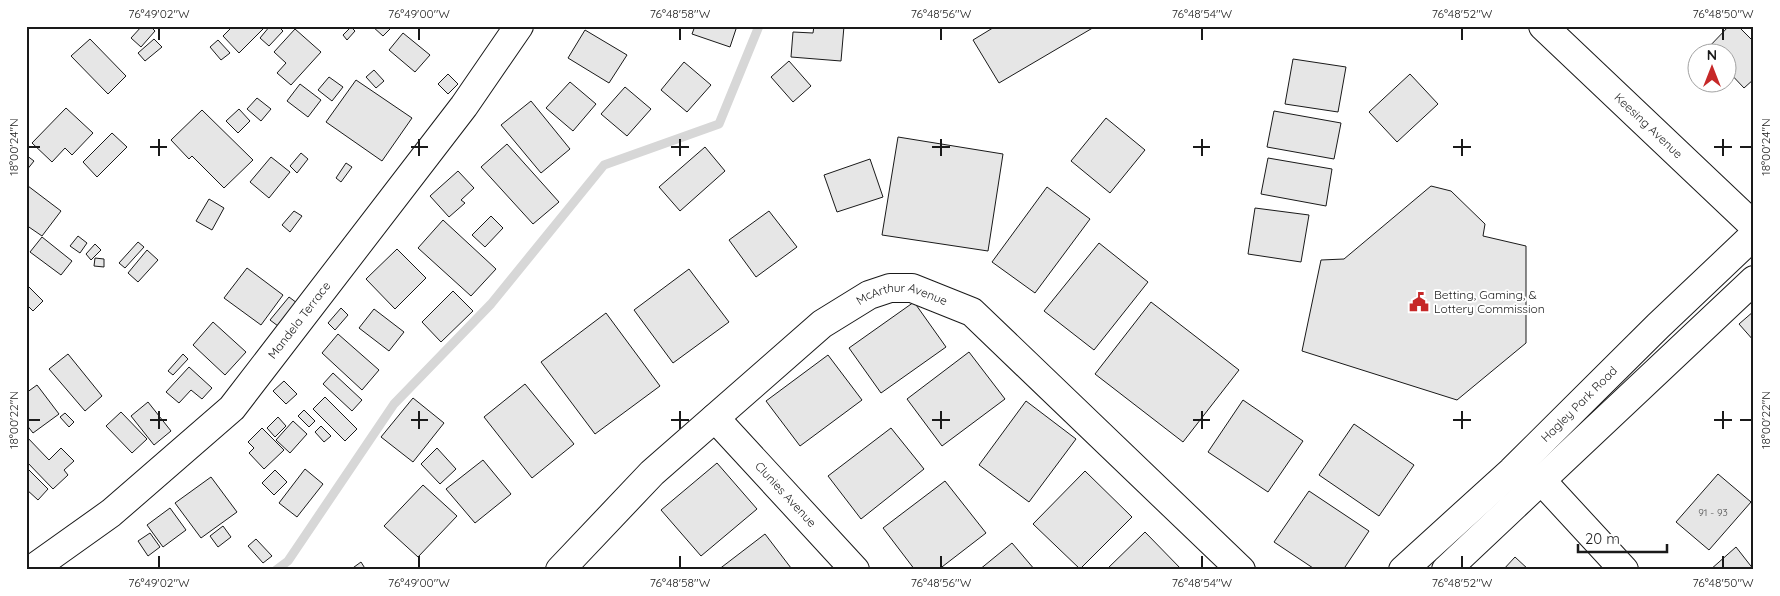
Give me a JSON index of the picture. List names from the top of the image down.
{
  "streets": {
    "street": [
      "Keesing Avenue",
      "McArthur Avenue",
      "Mandela Terrace",
      "Hagley Park Road",
      "Clunies Avenue"
    ]
  },
  "crossings": [
    ["McArthur Avenue", "Clunies Avenue"]
  ],
  "places": {
    "public building": ["Betting, Gaming, & Lottery Commission"]
  },
  "house_numbers": ["91 - 93"],
  "scale_bar": "20 m",
  "north": "top",
  "coordinates": [
    "76°49'02\"W",
    "76°49'00\"W",
    "76°48'58\"W",
    "76°48'56\"W",
    "76°48'54\"W",
    "76°48'52\"W",
    "76°48'50\"W",
    "18°00'24\"N",
    "18°00'22\"N"
  ]
}
